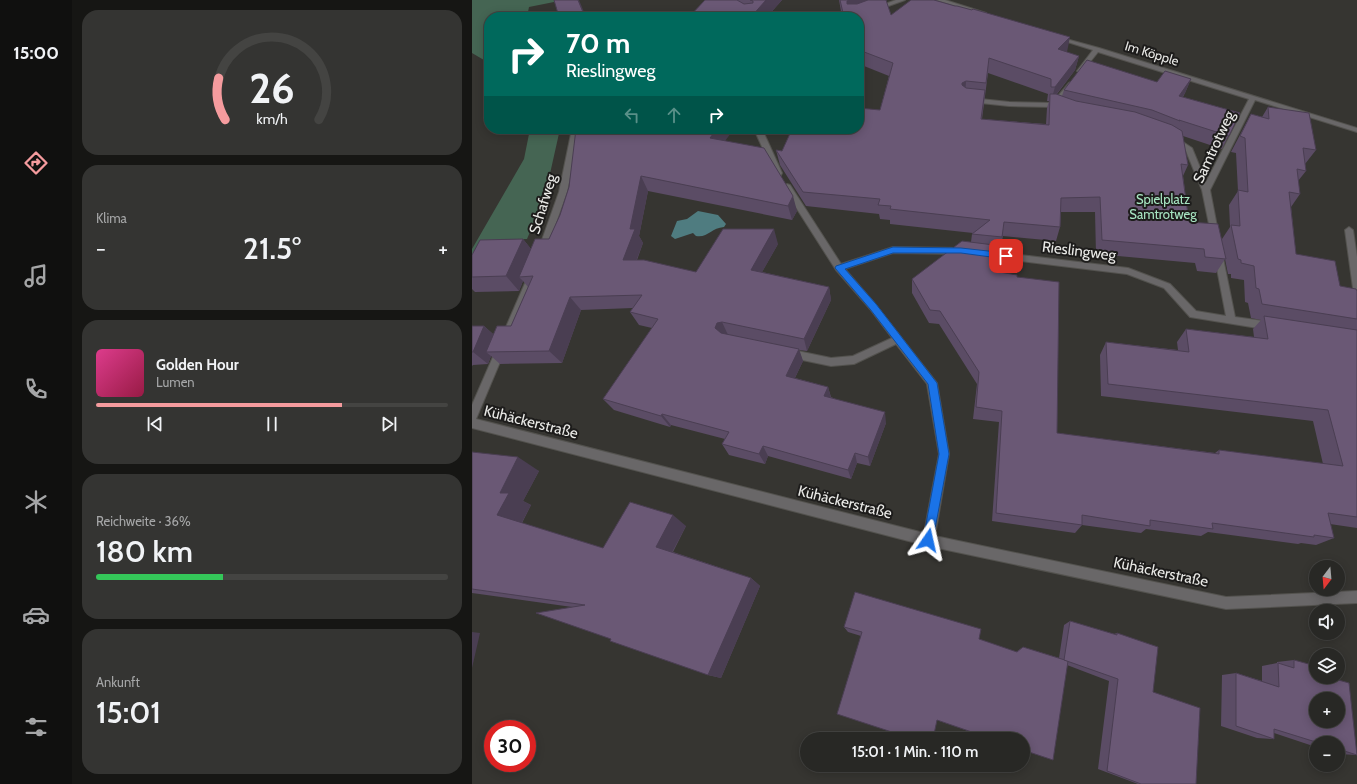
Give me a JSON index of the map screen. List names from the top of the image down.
{
  "streets": {
    "street": [
      "Im Köpple",
      "Samtrotweg",
      "Schafweg",
      "Rieslingweg",
      "Kühäckerstraße"
    ]
  },
  "crossings": [
    ["Im Köpple", "Samtrotweg"],
    ["Samtrotweg", "Rieslingweg"]
  ],
  "parks": ["Spielplatz Samtrotweg"],
  "north": "bottom",
  "page": {
    "tabs": "15:00",
    "turn": ["70 m", "Rieslingweg"],
    "tile": [
      "Klima",
      ["Reichweite · 36%", "180 km"],
      ["Ankunft", "15:01"]
    ],
    "heat": ["−", "21.5°", "+"],
    "song": ["Golden Hour", "Lumen"],
    "map_buttons": ["+", "−"],
    "limit": "30",
    "trip": "15:01 · 1 Min. · 110 m",
    "gauge": ["26", "km/h"]
  }
}
